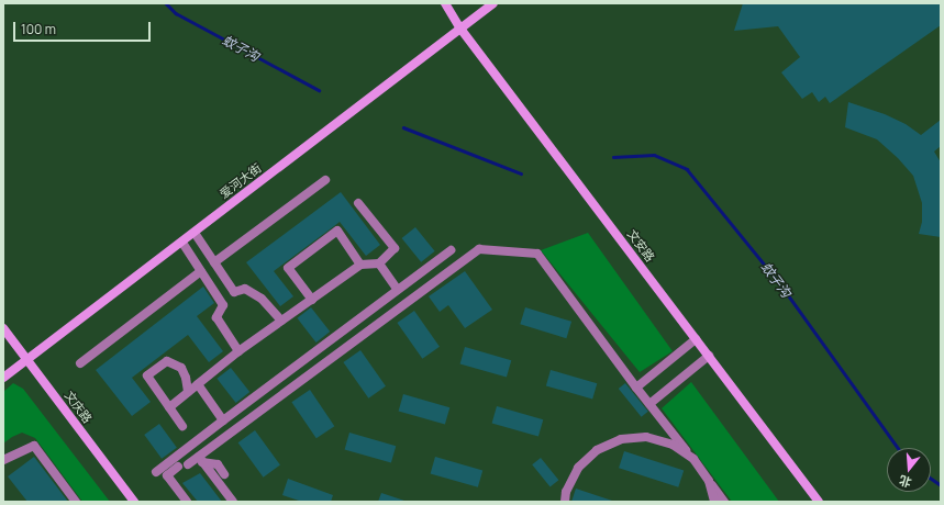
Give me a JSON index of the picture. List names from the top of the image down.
{
  "streets": {
    "street": ["爱河大街", "文安路", "文庆路"]
  },
  "crossings": [
    ["爱河大街", "文安路"],
    ["爱河大街", "文庆路"]
  ],
  "water": ["蚊子沟"],
  "scale_bar": "100 m",
  "north": "bottom"
}
